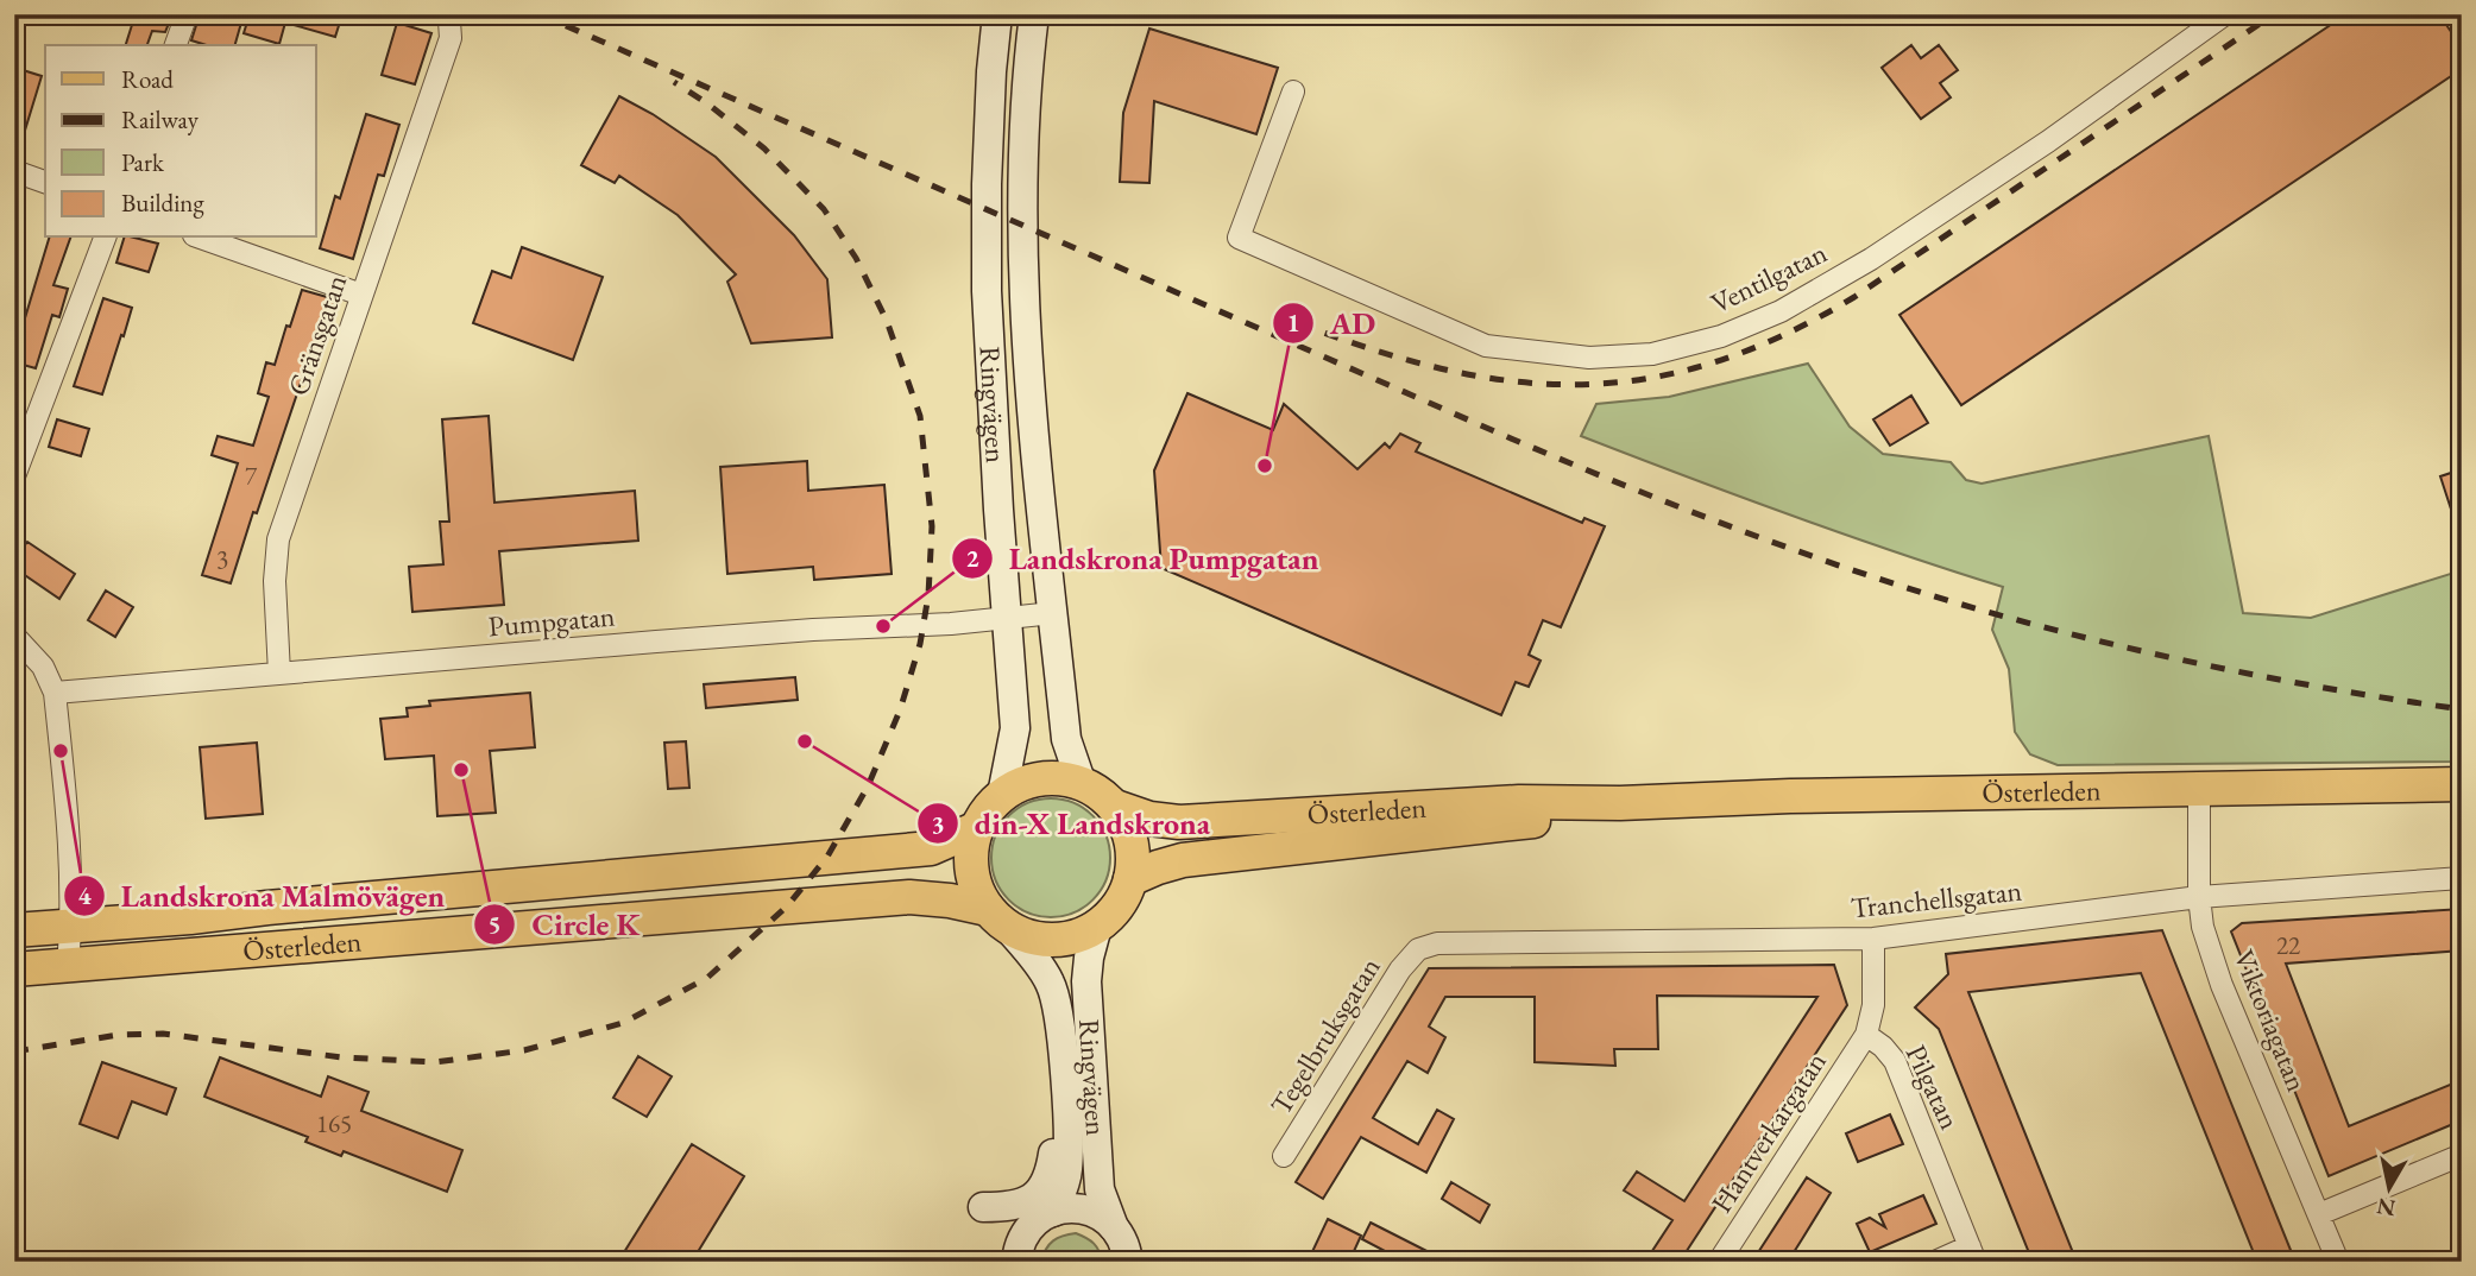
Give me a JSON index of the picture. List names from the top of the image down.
{
  "streets": {
    "main road": ["Ringvägen", "Österleden"],
    "street": [
      "Ventilgatan",
      "Gränsgatan",
      "Pumpgatan",
      "Tranchellsgatan",
      "Viktoriagatan",
      "Tegelbruksgatan",
      "Pilgatan",
      "Hantverkargatan"
    ]
  },
  "crossings": [
    ["Gränsgatan", "Pumpgatan"],
    ["Ringvägen", "Pumpgatan"],
    ["Ringvägen", "Österleden"],
    ["Österleden", "Viktoriagatan"],
    ["Tranchellsgatan", "Viktoriagatan"],
    ["Tranchellsgatan", "Tegelbruksgatan"],
    ["Tranchellsgatan", "Pilgatan"],
    ["Pilgatan", "Hantverkargatan"]
  ],
  "places": [
    "AD",
    "Landskrona Pumpgatan",
    "din-X Landskrona",
    "Landskrona Malmövägen",
    "Circle K"
  ],
  "house_numbers": [
    "7",
    "3",
    "22",
    "165"
  ],
  "legend": [
    "Road",
    "Railway",
    "Park",
    "Building"
  ],
  "north": "bottom"
}
